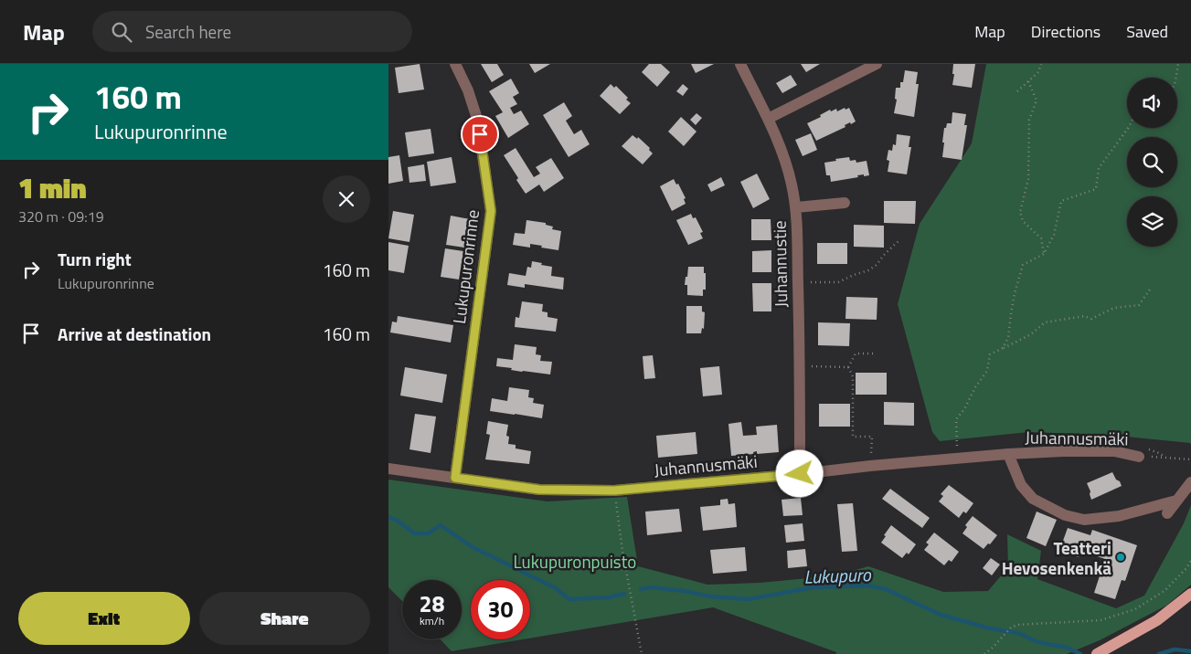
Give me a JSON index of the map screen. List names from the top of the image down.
{
  "streets": {
    "street": ["Juhannustie", "Lukupuronrinne", "Juhannusmäki"]
  },
  "crossings": [
    ["Juhannustie", "Juhannusmäki"],
    ["Lukupuronrinne", "Juhannusmäki"]
  ],
  "water": ["Lukupuro"],
  "parks": ["Lukupuronpuisto"],
  "places": ["Teatteri Hevosenkenkä"],
  "page": {
    "header": "Map",
    "search": "Search here",
    "nav": ["Map", "Directions", "Saved"],
    "turn": ["160 m", "Lukupuronrinne"],
    "heading": ["1 min", "320 m · 09:19"],
    "list": [
      {
        "name": "Turn right",
        "note": "Lukupuronrinne",
        "value": "160 m"
      },
      {
        "name": "Arrive at destination",
        "value": "160 m"
      }
    ],
    "speed": "28 km/h",
    "limit": "30",
    "buttons": ["Exit", "Share"]
  }
}
